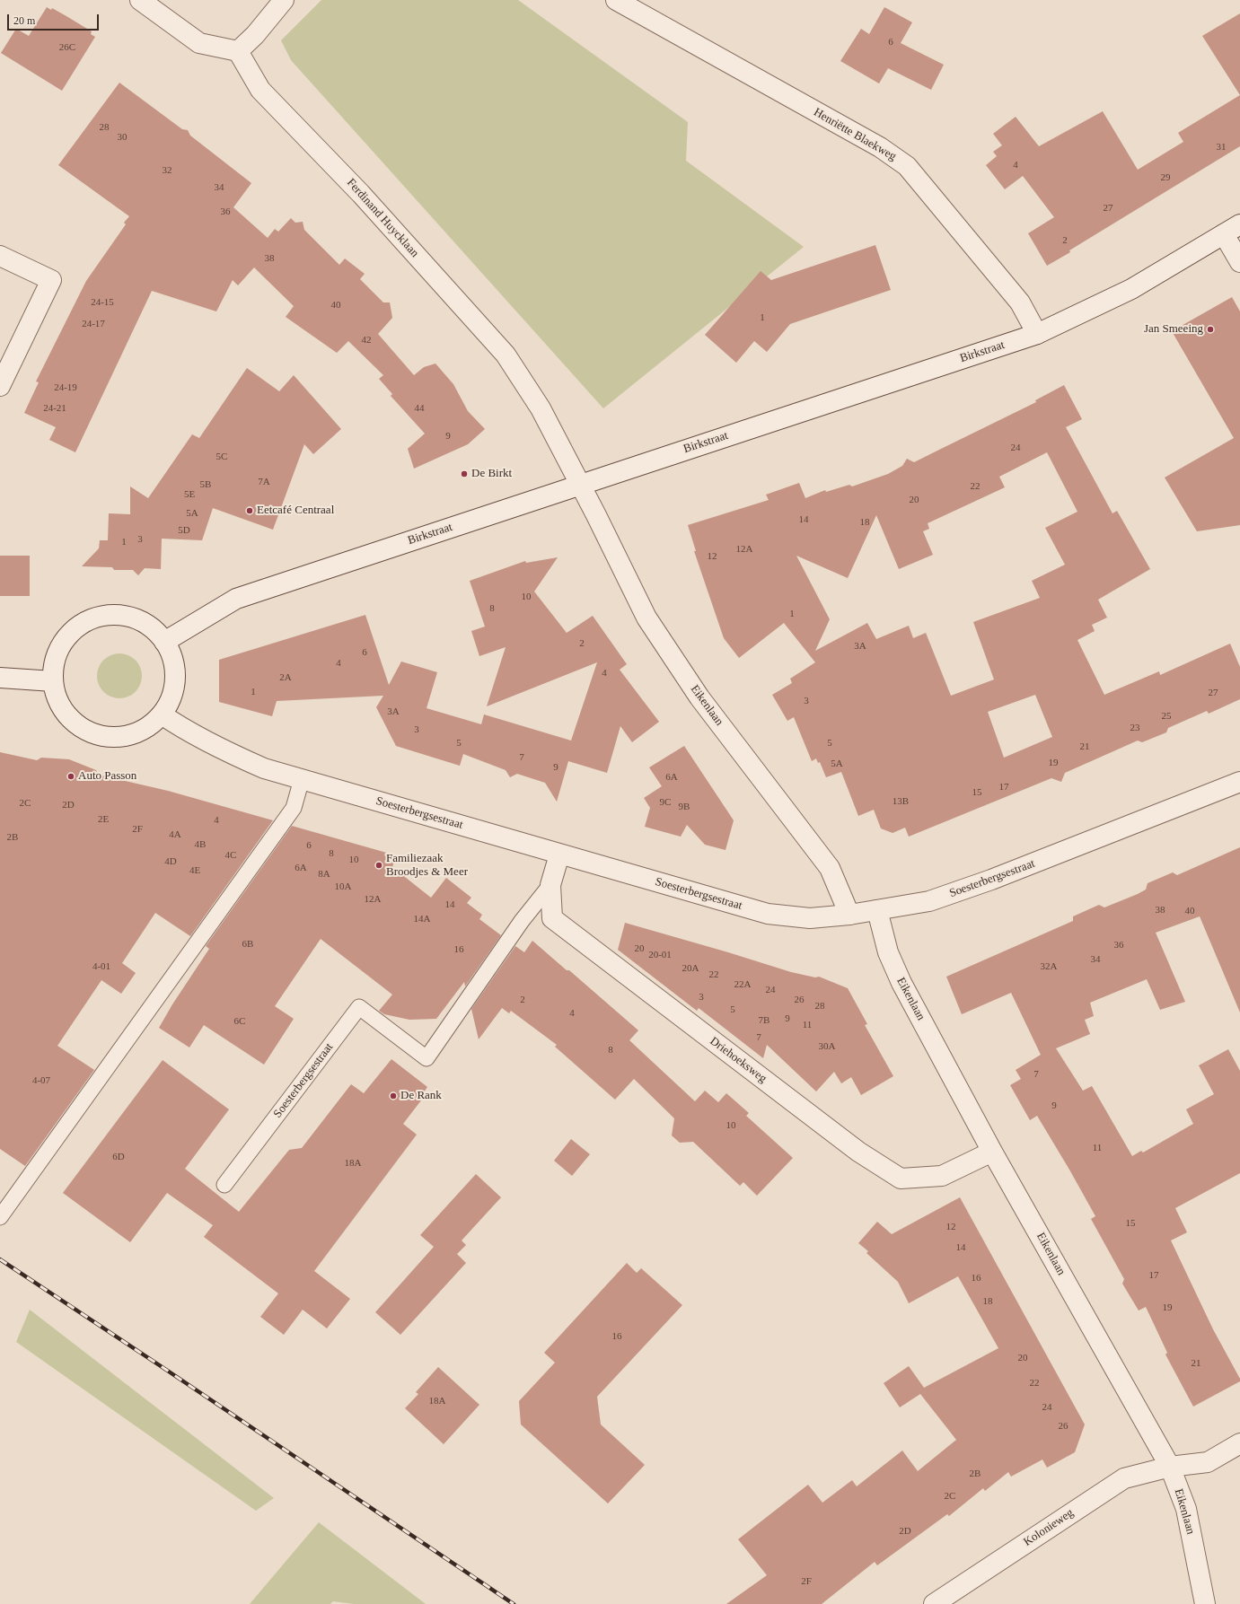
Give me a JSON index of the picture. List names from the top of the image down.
{
  "streets": {
    "street": [
      "Henriëtte Blaekweg",
      "Ferdinand Huycklaan",
      "Birkstraat",
      "Eikenlaan",
      "Soesterbergsestraat",
      "Driehoeksweg",
      "Kolonieweg"
    ]
  },
  "crossings": [
    ["Henriëtte Blaekweg", "Birkstraat"],
    ["Ferdinand Huycklaan", "Birkstraat"],
    ["Ferdinand Huycklaan", "Eikenlaan"],
    ["Birkstraat", "Eikenlaan"],
    ["Birkstraat", "Soesterbergsestraat"],
    ["Eikenlaan", "Soesterbergsestraat"],
    ["Eikenlaan", "Driehoeksweg"],
    ["Eikenlaan", "Kolonieweg"],
    ["Soesterbergsestraat", "Driehoeksweg"]
  ],
  "places": [
    "Jan Smeeing",
    "De Birkt",
    "Eetcafé Centraal",
    "Auto Passon",
    "Familiezaak Broodjes & Meer",
    "De Rank"
  ],
  "house_numbers": [
    "6",
    "26C",
    "28",
    "30",
    "31",
    "4",
    "32",
    "29",
    "34",
    "27",
    "36",
    "2",
    "38",
    "24-15",
    "40",
    "1",
    "24-17",
    "42",
    "24-19",
    "24-21",
    "44",
    "9",
    "24",
    "5C",
    "7A",
    "5B",
    "22",
    "5E",
    "20",
    "5A",
    "14",
    "18",
    "5D",
    "3",
    "1",
    "12A",
    "12",
    "10",
    "8",
    "1",
    "2",
    "3A",
    "6",
    "4",
    "4",
    "2A",
    "1",
    "27",
    "3",
    "3A",
    "25",
    "23",
    "3",
    "5",
    "5",
    "21",
    "7",
    "19",
    "5A",
    "9",
    "6A",
    "17",
    "15",
    "13B",
    "9C",
    "2C",
    "2D",
    "9B",
    "2E",
    "4",
    "2F",
    "4A",
    "2B",
    "4B",
    "6",
    "8",
    "4C",
    "10",
    "4D",
    "6A",
    "4E",
    "8A",
    "10A",
    "12A",
    "14",
    "38",
    "40",
    "14A",
    "6B",
    "36",
    "20",
    "16",
    "20-01",
    "34",
    "4-01",
    "32A",
    "20A",
    "22",
    "22A",
    "24",
    "3",
    "2",
    "26",
    "28",
    "5",
    "4",
    "9",
    "7B",
    "6C",
    "11",
    "7",
    "30A",
    "8",
    "7",
    "4-07",
    "9",
    "10",
    "11",
    "6D",
    "18A",
    "15",
    "12",
    "14",
    "17",
    "16",
    "18",
    "19",
    "16",
    "20",
    "21",
    "22",
    "18A",
    "24",
    "26",
    "2B",
    "2C",
    "2D",
    "2F"
  ],
  "scale_bar": "20 m"
}
